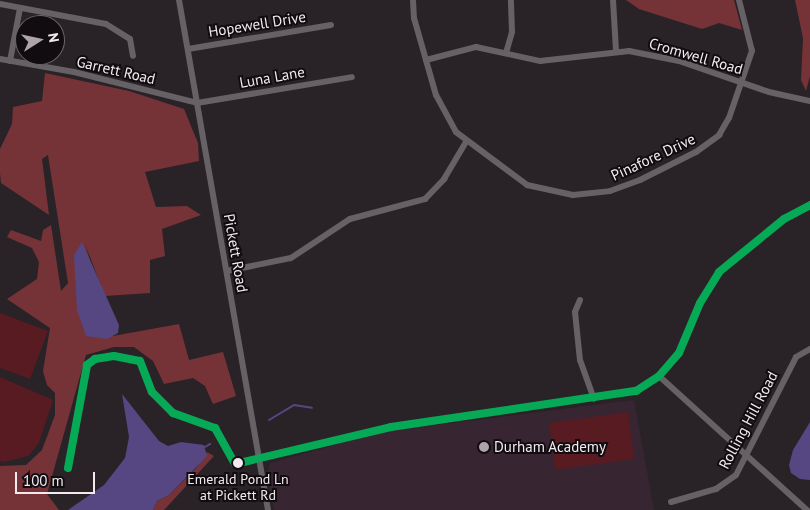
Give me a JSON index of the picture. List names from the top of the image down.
{
  "streets": {
    "street": [
      "Hopewell Drive",
      "Cromwell Road",
      "Garrett Road",
      "Luna Lane",
      "Pinafore Drive",
      "Pickett Road",
      "Rolling Hill Road"
    ]
  },
  "crossings": [
    ["Hopewell Drive", "Pickett Road"],
    ["Cromwell Road", "Pinafore Drive"],
    ["Garrett Road", "Luna Lane"],
    ["Garrett Road", "Pickett Road"],
    ["Luna Lane", "Pickett Road"]
  ],
  "places": ["Durham Academy", "Emerald Pond Ln at Pickett Rd"],
  "scale_bar": "100 m",
  "north": "right"
}
